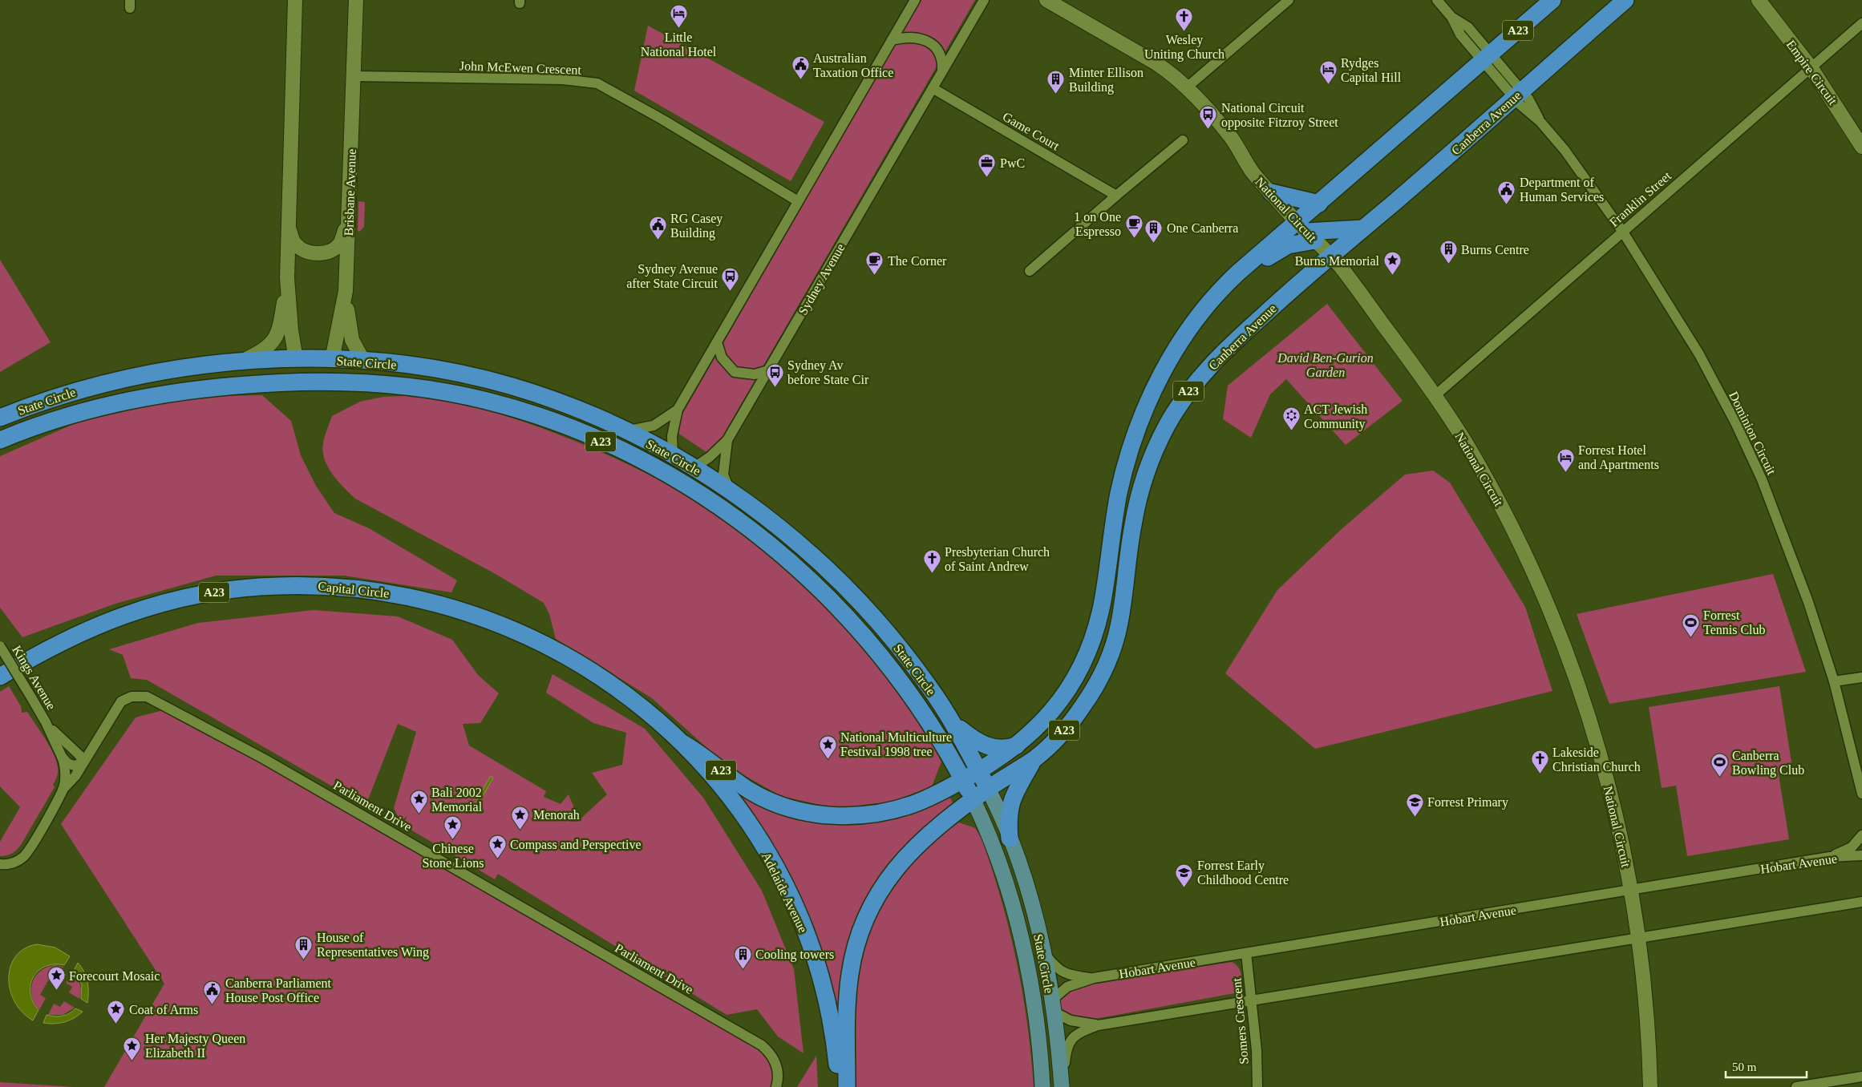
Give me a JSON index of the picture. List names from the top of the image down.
{
  "streets": {
    "highway": [
      "A23",
      "Canberra Avenue",
      "Brisbane Avenue",
      "Sydney Avenue",
      "State Circle",
      "Capital Circle",
      "Adelaide Avenue"
    ],
    "street": [
      "John McEwen Crescent",
      "Empire Circuit",
      "Game Court",
      "Franklin Street",
      "National Circuit",
      "Dominion Circuit",
      "Kings Avenue",
      "Parliament Drive",
      "Hobart Avenue",
      "Somers Crescent"
    ]
  },
  "crossings": [
    ["A23", "National Circuit"],
    ["A23", "State Circle"],
    ["A23", "Dominion Circuit"],
    ["A23", "Capital Circle"],
    ["A23", "Adelaide Avenue"],
    ["John McEwen Crescent", "Brisbane Avenue"],
    ["Empire Circuit", "Franklin Street"],
    ["Canberra Avenue", "National Circuit"],
    ["Canberra Avenue", "State Circle"],
    ["Canberra Avenue", "Dominion Circuit"],
    ["Game Court", "Sydney Avenue"],
    ["Brisbane Avenue", "State Circle"],
    ["Franklin Street", "National Circuit"],
    ["Franklin Street", "Dominion Circuit"],
    ["National Circuit", "Hobart Avenue"],
    ["Sydney Avenue", "State Circle"],
    ["State Circle", "Hobart Avenue"],
    ["Capital Circle", "Adelaide Avenue"],
    ["Kings Avenue", "Parliament Drive"],
    ["Hobart Avenue", "Somers Crescent"]
  ],
  "parks": ["David Ben-Gurion Garden"],
  "places": {
    "hotel": ["Little National Hotel", "Rydges Capital Hill", "Forrest Hotel and Apartments"],
    "church": ["Wesley Uniting Church", "Presbyterian Church of Saint Andrew", "Lakeside Christian Church"],
    "public building": [
      "Australian Taxation Office",
      "Department of Human Services",
      "RG Casey Building",
      "Canberra Parliament House Post Office"
    ],
    "building": [
      "Minter Ellison Building",
      "One Canberra",
      "Burns Centre",
      "House of Representatives Wing",
      "Cooling towers"
    ],
    "bus stop": ["National Circuit opposite Fitzroy Street", "Sydney Avenue after State Circuit", "Sydney Av before State Cir"],
    "office": ["PwC"],
    "cafe": ["1 on One Espresso", "The Corner"],
    "place": [
      "Burns Memorial",
      "National Multiculture Festival 1998 tree",
      "Bali 2002 Memorial",
      "Menorah",
      "Chinese Stone Lions",
      "Compass and Perspective",
      "Forecourt Mosaic",
      "Coat of Arms",
      "Her Majesty Queen Elizabeth II"
    ],
    "synagogue": ["ACT Jewish Community"],
    "sports": ["Forrest Tennis Club", "Canberra Bowling Club"],
    "school or university": ["Forrest Primary", "Forrest Early Childhood Centre"]
  },
  "scale_bar": "50 m"
}
